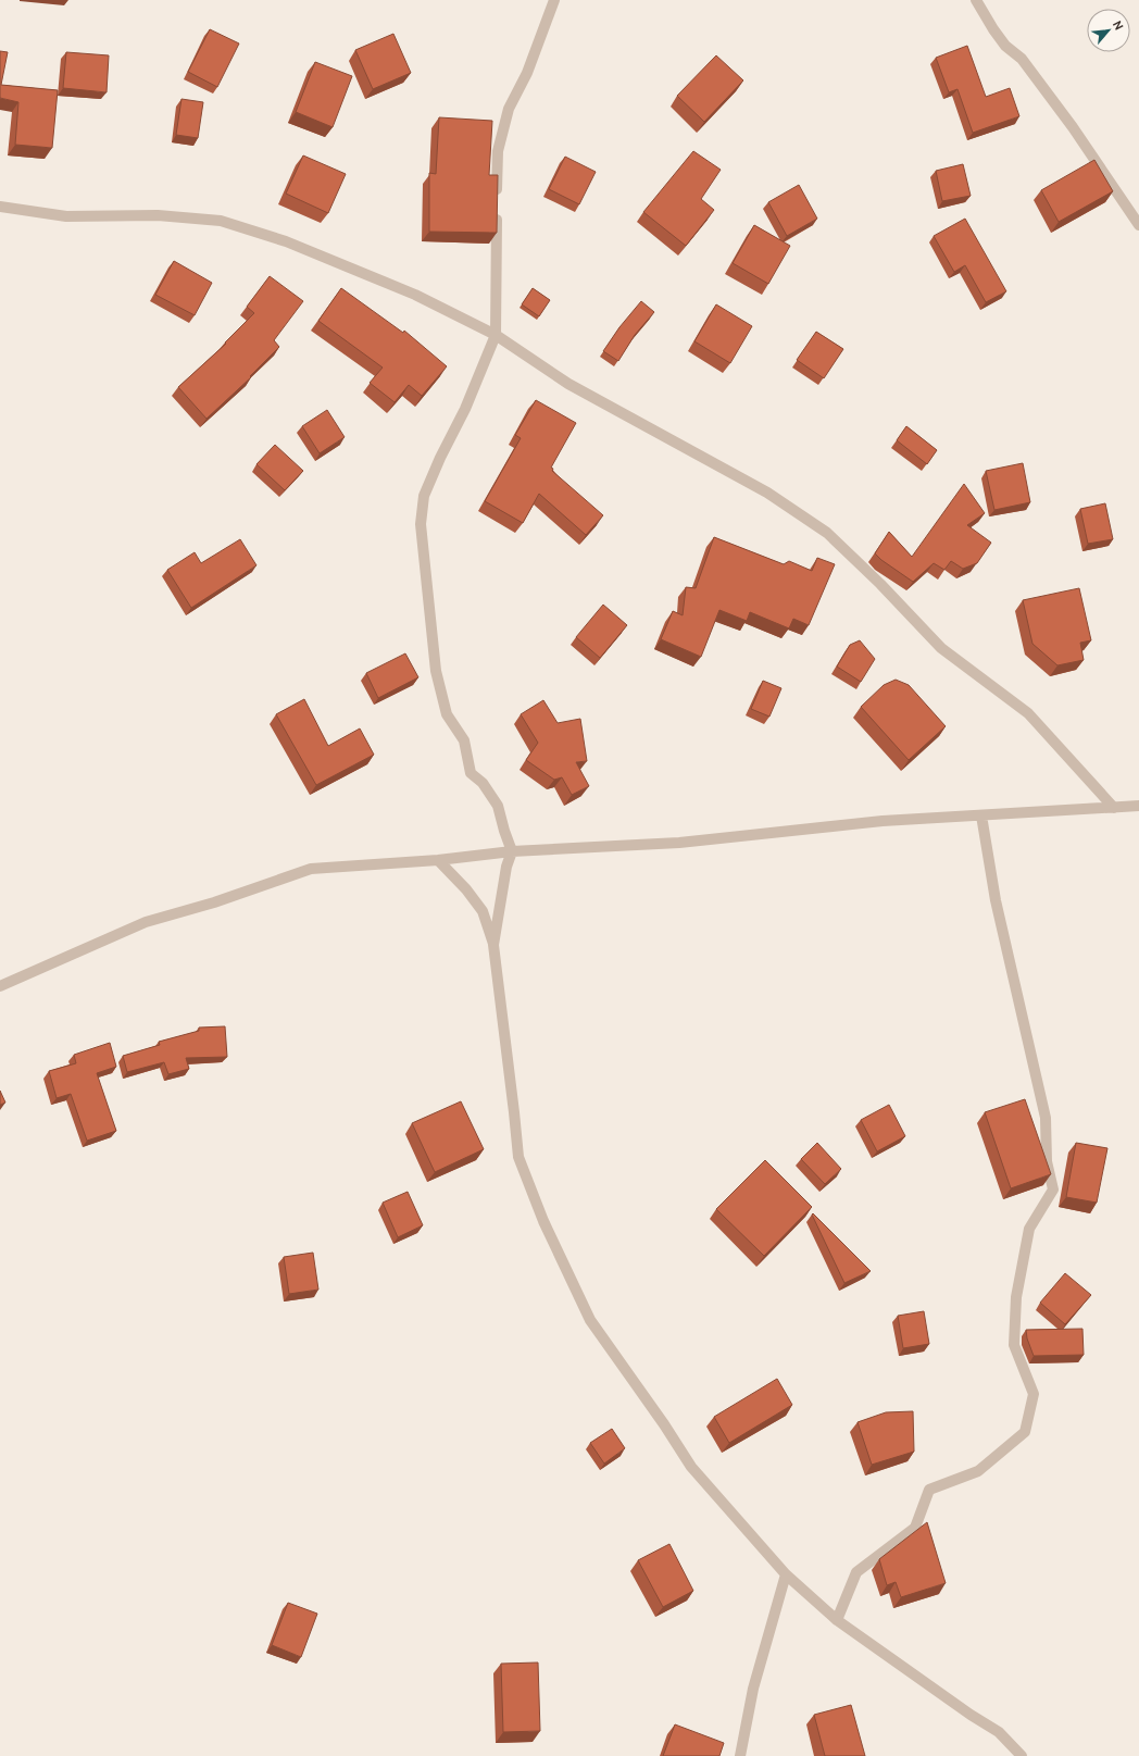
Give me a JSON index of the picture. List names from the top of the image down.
{
  "north": "top right"
}
